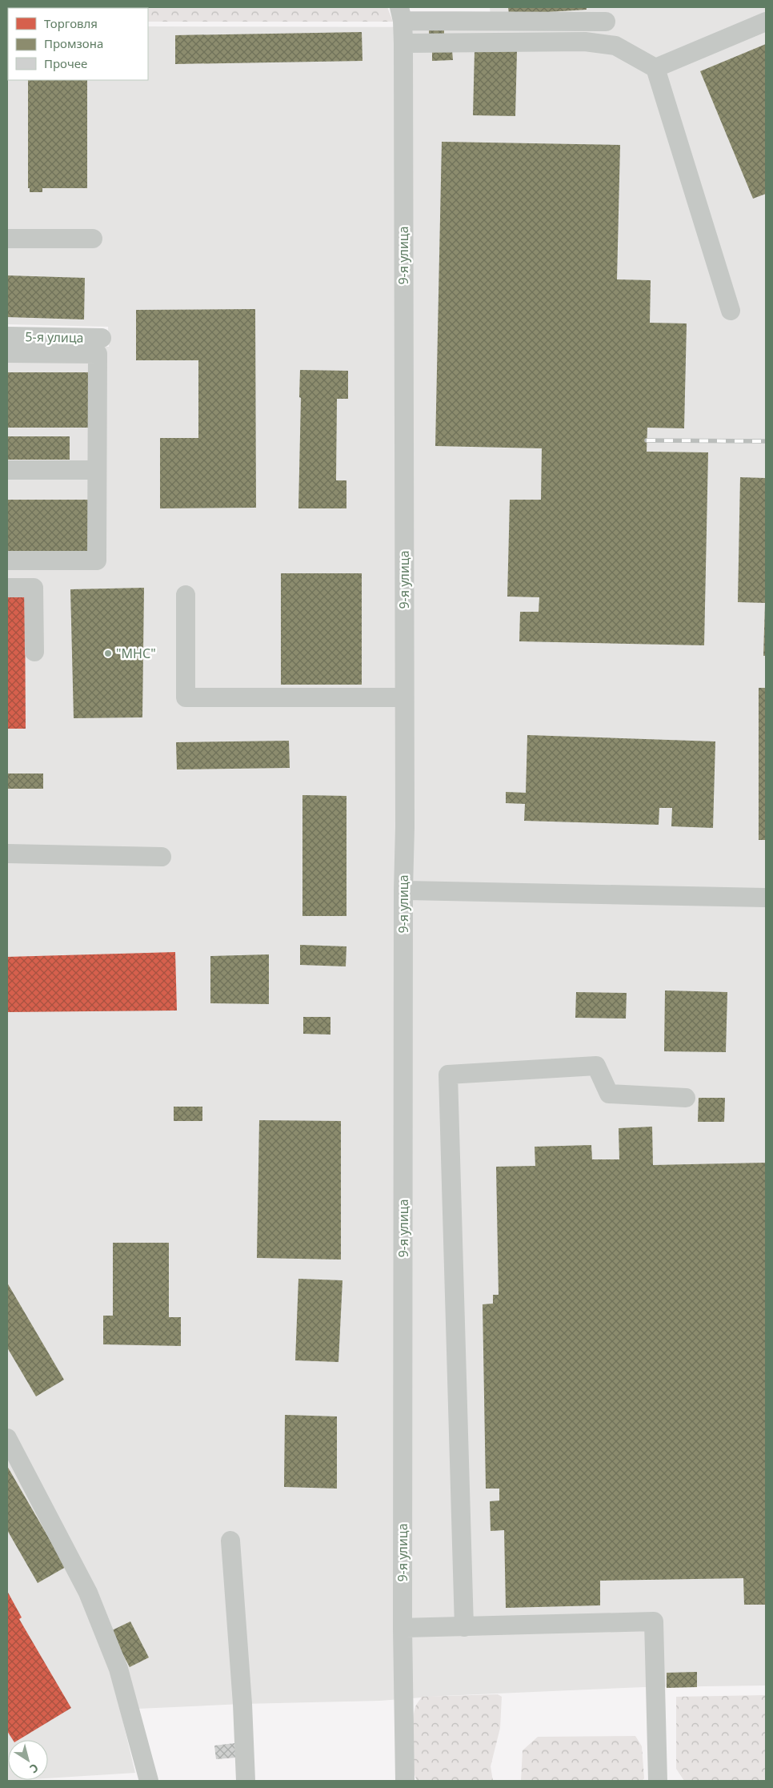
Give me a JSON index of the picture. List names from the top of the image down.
{
  "streets": {
    "street": ["9-я улица", "5-я улица"]
  },
  "places": ["\"МНС\""],
  "legend": ["Торговля", "Промзона", "Прочее"],
  "north": "bottom right"
}
